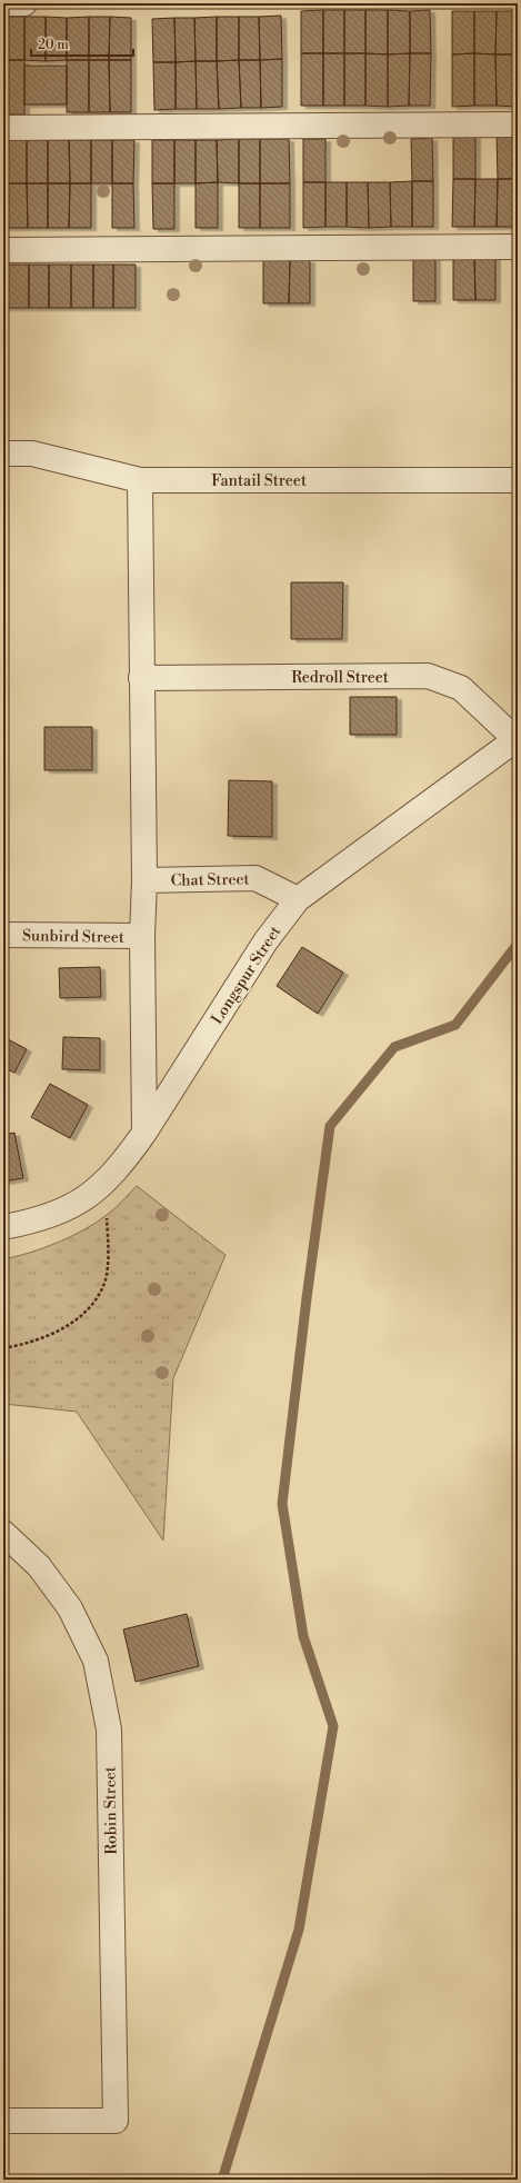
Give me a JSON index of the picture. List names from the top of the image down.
{
  "streets": {
    "street": [
      "Fantail Street",
      "Redroll Street",
      "Chat Street",
      "Sunbird Street",
      "Longspur Street",
      "Robin Street"
    ]
  },
  "crossings": [
    ["Redroll Street", "Longspur Street"],
    ["Chat Street", "Longspur Street"]
  ],
  "scale_bar": "20 m"
}
